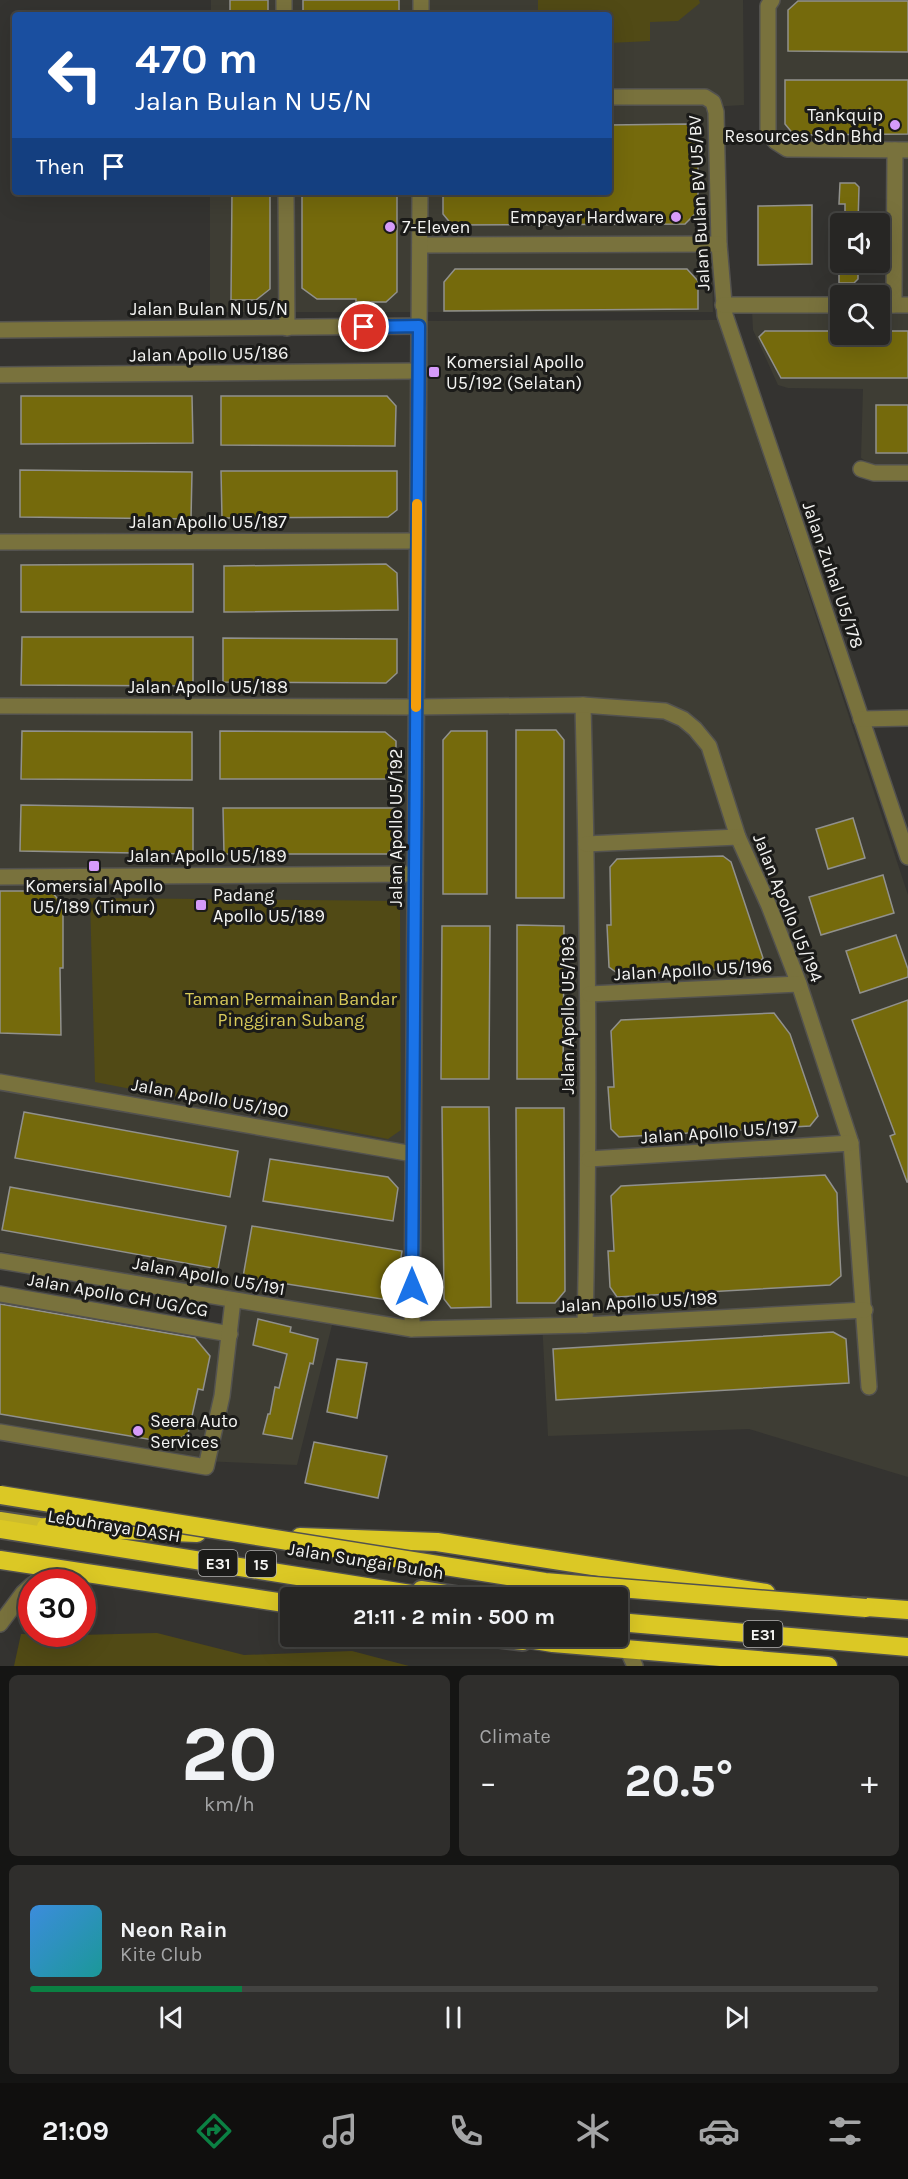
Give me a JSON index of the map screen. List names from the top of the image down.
{
  "streets": {
    "highway": [
      "Lebuhraya DASH",
      "Jalan Sungai Buloh",
      "E31",
      "15"
    ],
    "street": [
      "Jalan Bulan BV U5/BV",
      "Jalan Bulan N U5/N",
      "Jalan Apollo U5/186",
      "Jalan Apollo U5/187",
      "Jalan Zuhal U5/178",
      "Jalan Apollo U5/188",
      "Jalan Apollo U5/192",
      "Jalan Apollo U5/189",
      "Jalan Apollo U5/194",
      "Jalan Apollo U5/196",
      "Jalan Apollo U5/193",
      "Jalan Apollo U5/190",
      "Jalan Apollo U5/197",
      "Jalan Apollo U5/191",
      "Jalan Apollo CH UG/CG",
      "Jalan Apollo U5/198"
    ]
  },
  "crossings": [
    ["Jalan Bulan BV U5/BV", "Jalan Zuhal U5/178"],
    ["Jalan Bulan N U5/N", "Jalan Apollo U5/192"],
    ["Jalan Apollo U5/186", "Jalan Apollo U5/192"],
    ["Jalan Apollo U5/187", "Jalan Apollo U5/192"],
    ["Jalan Apollo U5/188", "Jalan Apollo U5/192"],
    ["Jalan Apollo U5/188", "Jalan Apollo U5/194"],
    ["Jalan Apollo U5/192", "Jalan Apollo U5/189"],
    ["Jalan Apollo U5/192", "Jalan Apollo U5/194"],
    ["Jalan Apollo U5/192", "Jalan Apollo U5/190"],
    ["Jalan Apollo U5/192", "Jalan Apollo U5/191"],
    ["Jalan Apollo U5/192", "Jalan Apollo U5/198"],
    ["Jalan Apollo U5/194", "Jalan Apollo U5/196"],
    ["Jalan Apollo U5/194", "Jalan Apollo U5/193"],
    ["Jalan Apollo U5/194", "Jalan Apollo U5/197"],
    ["Jalan Apollo U5/194", "Jalan Apollo U5/198"],
    ["Jalan Apollo U5/196", "Jalan Apollo U5/193"],
    ["Jalan Apollo U5/193", "Jalan Apollo U5/197"],
    ["Jalan Apollo U5/193", "Jalan Apollo U5/198"],
    ["Jalan Apollo U5/191", "Jalan Apollo U5/198"]
  ],
  "parks": ["Taman Permainan Bandar Pinggiran Subang"],
  "places": {
    "other": [
      "Tankquip Resources Sdn Bhd",
      "Empayar Hardware",
      "7-Eleven",
      "Seera Auto Services"
    ],
    "transit": ["Komersial Apollo U5/192 (Selatan)", "Komersial Apollo U5/189 (Timur)", "Padang Apollo U5/189"]
  },
  "page": {
    "turn": ["470 m", "Jalan Bulan N U5/N"],
    "then": "Then",
    "limit": "30",
    "trip": "21:11 · 2 min · 500 m",
    "tile": [
      ["20", "km/h"],
      "Climate"
    ],
    "heat": ["−", "20.5°", "+"],
    "song": ["Neon Rain", "Kite Club"],
    "tabs": "21:09"
  }
}
